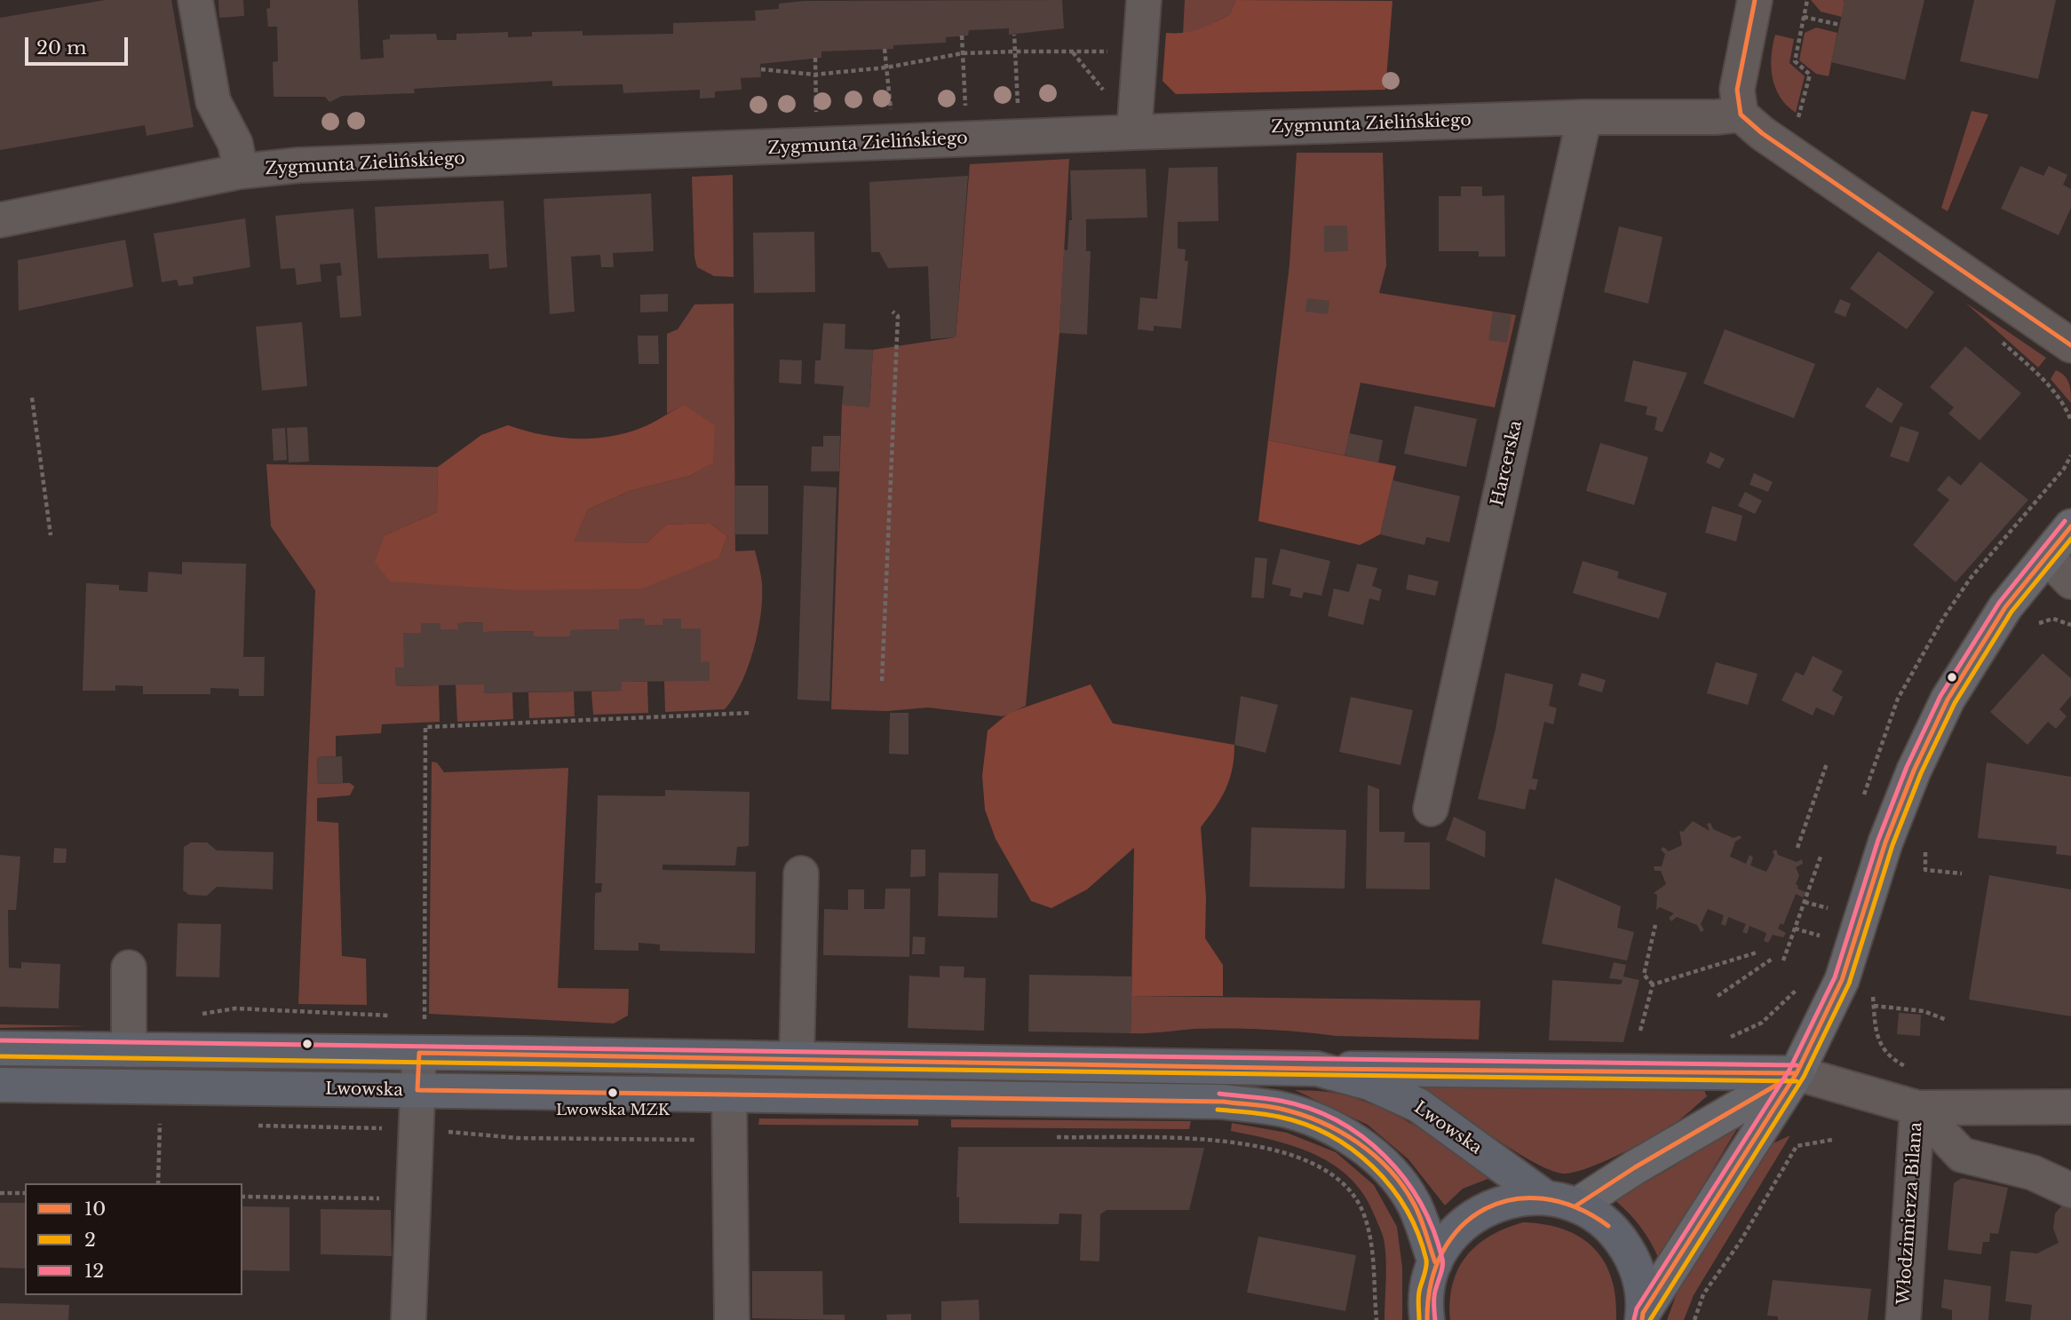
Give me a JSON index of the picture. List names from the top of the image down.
{
  "streets": {
    "highway": ["Lwowska"],
    "street": ["Zygmunta Zielińskiego", "Harcerska", "Włodzimierza Bilana"]
  },
  "crossings": [
    ["Zygmunta Zielińskiego", "Harcerska"]
  ],
  "places": ["Lwowska MZK"],
  "lines": ["transit line 10", "transit line 12", "transit line 2"],
  "legend": ["10", "2", "12"],
  "scale_bar": "20 m"
}
